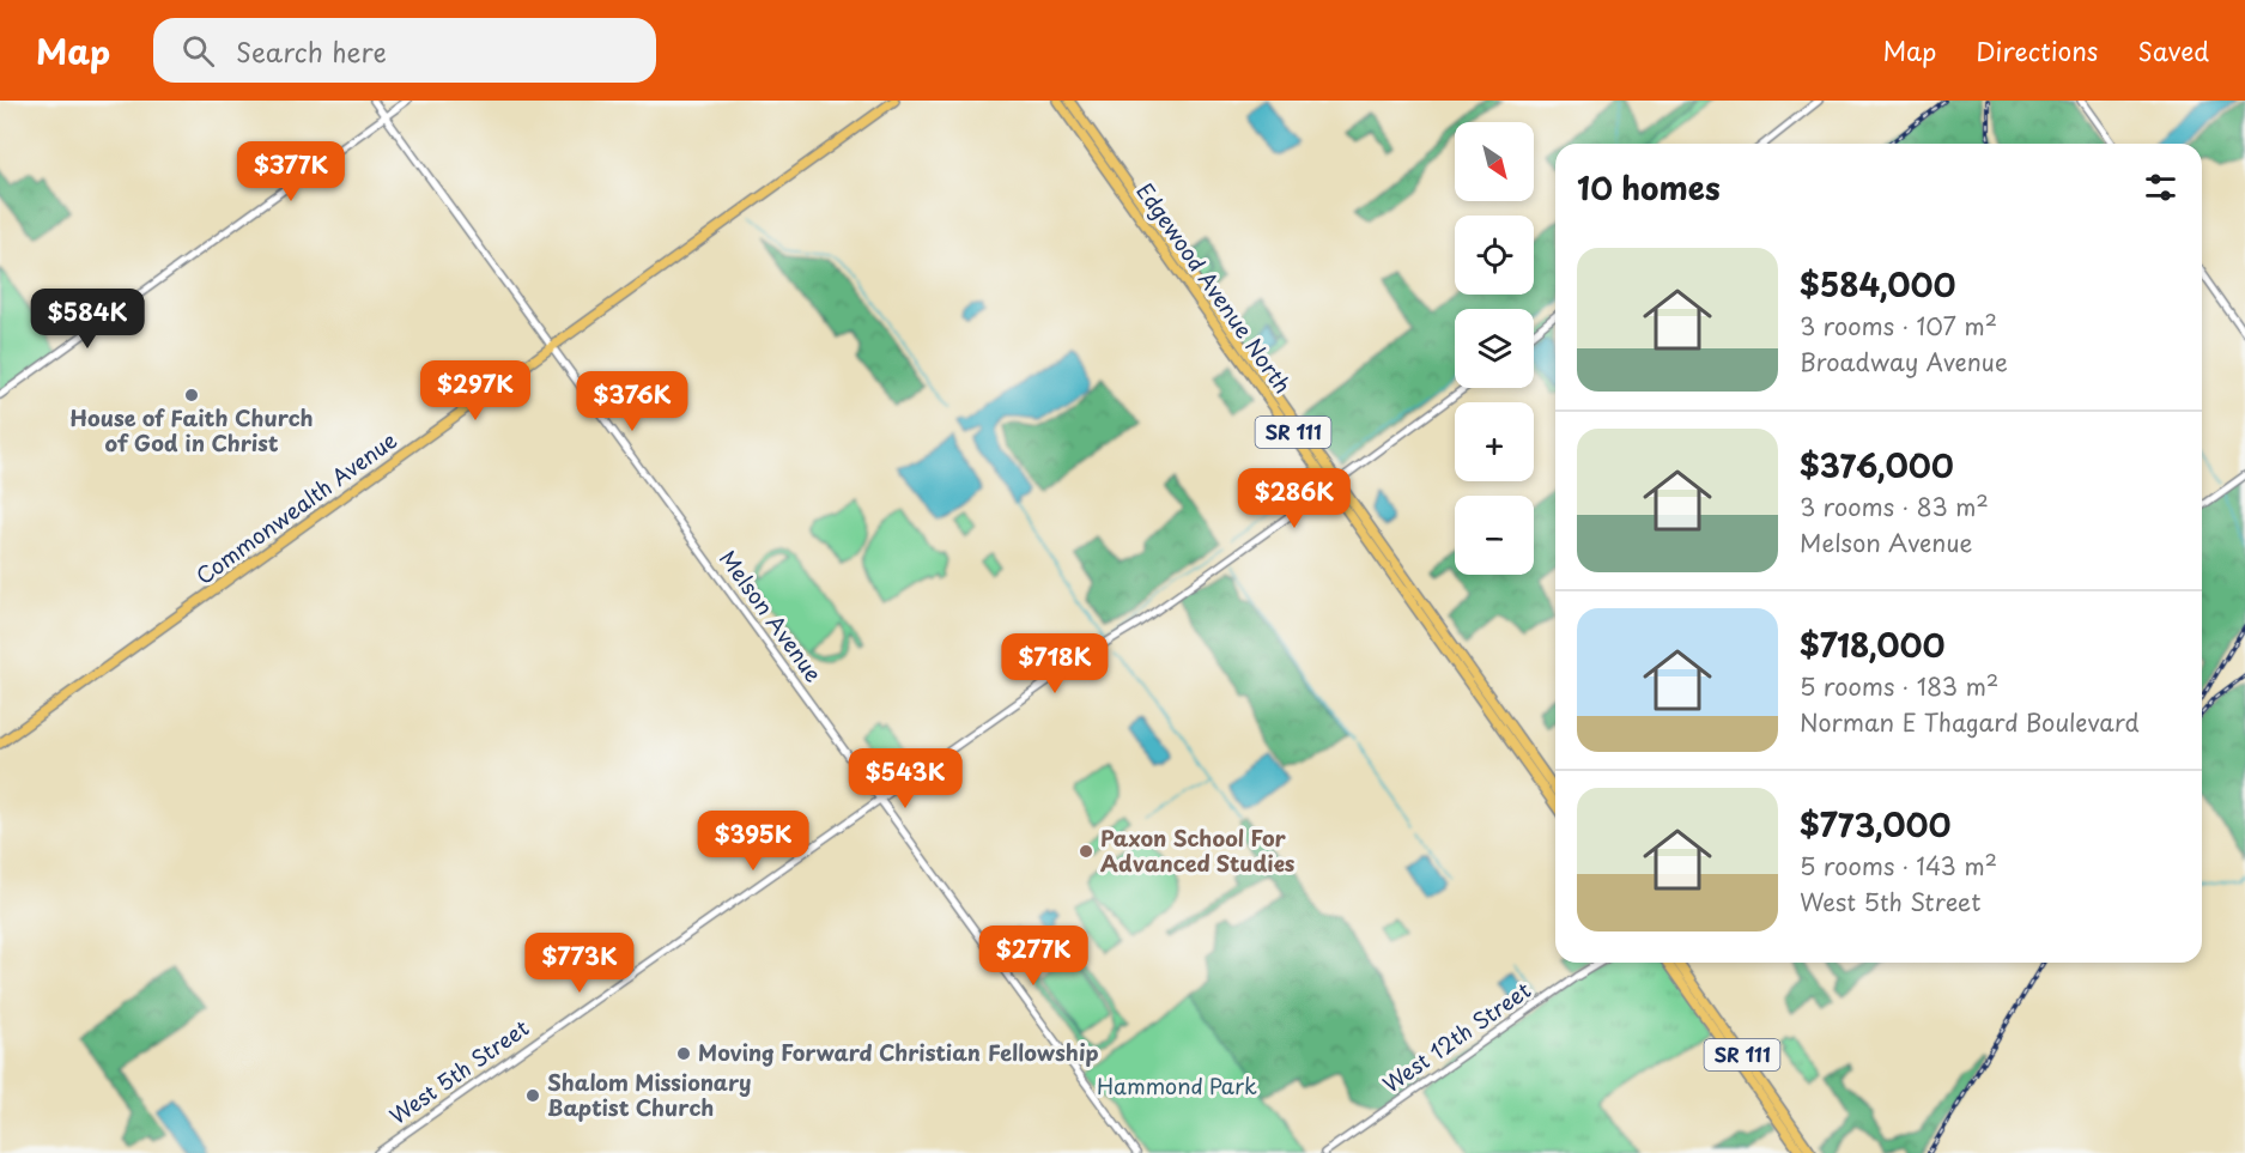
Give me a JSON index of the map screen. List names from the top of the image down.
{
  "streets": {
    "main road": ["Edgewood Avenue North", "SR 111", "Commonwealth Avenue"],
    "street": ["Melson Avenue", "West 12th Street", "West 5th Street"]
  },
  "crossings": [
    ["Edgewood Avenue North", "West 5th Street"],
    ["Commonwealth Avenue", "Melson Avenue"],
    ["Melson Avenue", "West 5th Street"]
  ],
  "parks": ["Hammond Park"],
  "places": [
    "House of Faith Church of God in Christ",
    "Paxon School For Advanced Studies",
    "Moving Forward Christian Fellowship",
    "Shalom Missionary Baptist Church"
  ],
  "north": "bottom right",
  "page": {
    "header": "Map",
    "search": "Search here",
    "nav": ["Map", "Directions", "Saved"],
    "map_buttons": ["+", "−"],
    "price": [
      "$377K",
      "$584K",
      "$297K",
      "$376K",
      "$286K",
      "$718K",
      "$543K",
      "$395K",
      "$277K",
      "$773K"
    ],
    "heading": "10 homes",
    "list": [
      {
        "name": "$584,000",
        "note": "3 rooms · 107 m² · Broadway Avenue"
      },
      {
        "name": "$376,000",
        "note": "3 rooms · 83 m² · Melson Avenue"
      },
      {
        "name": "$718,000",
        "note": "5 rooms · 183 m² · Norman E Thagard Boulevard"
      },
      {
        "name": "$773,000",
        "note": "5 rooms · 143 m² · West 5th Street"
      }
    ]
  }
}
